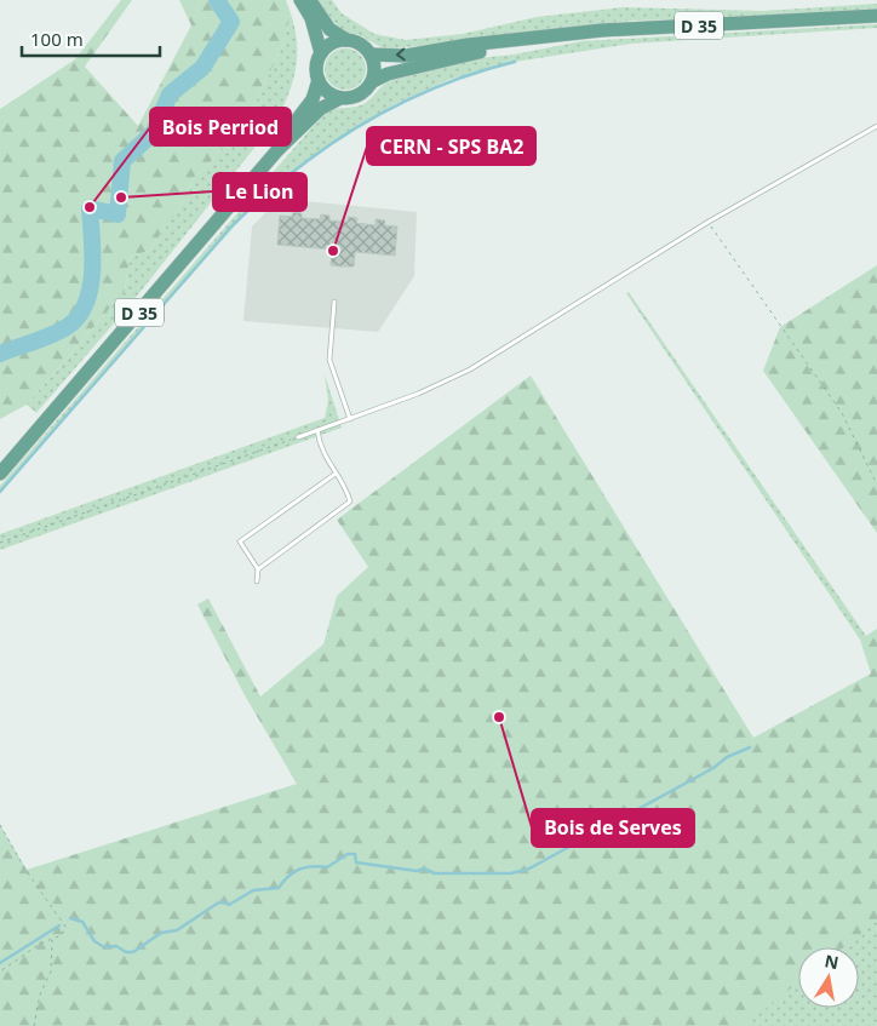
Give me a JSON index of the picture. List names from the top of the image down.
{
  "streets": {
    "main road": ["D 35"]
  },
  "places": [
    "Le Lion",
    "Bois Perriod",
    "CERN - SPS BA2",
    "Bois de Serves"
  ],
  "scale_bar": "100 m",
  "north": "top"
}
